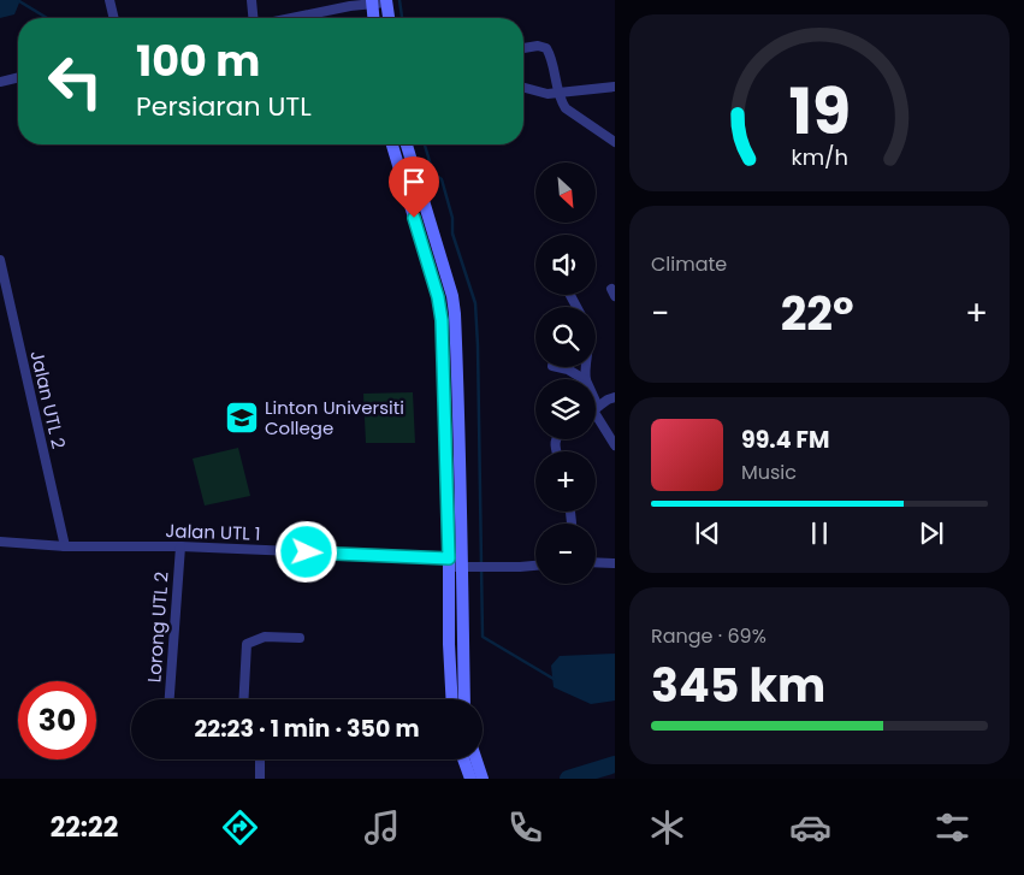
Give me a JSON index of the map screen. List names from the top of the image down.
{
  "streets": {
    "street": ["Jalan UTL 2", "Jalan UTL 1", "Lorong UTL 2"]
  },
  "crossings": [
    ["Jalan UTL 2", "Jalan UTL 1"],
    ["Jalan UTL 1", "Lorong UTL 2"]
  ],
  "places": {
    "school or university": ["Linton Universiti College"]
  },
  "north": "bottom right",
  "page": {
    "turn": ["100 m", "Persiaran UTL"],
    "map_buttons": ["+", "−"],
    "tile": [
      "Climate",
      ["Range · 69%", "345 km"]
    ],
    "heat": ["−", "22°", "+"],
    "song": ["99.4 FM", "Music"],
    "limit": "30",
    "trip": "22:23 · 1 min · 350 m",
    "tabs": "22:22",
    "gauge": ["19", "km/h"]
  }
}
